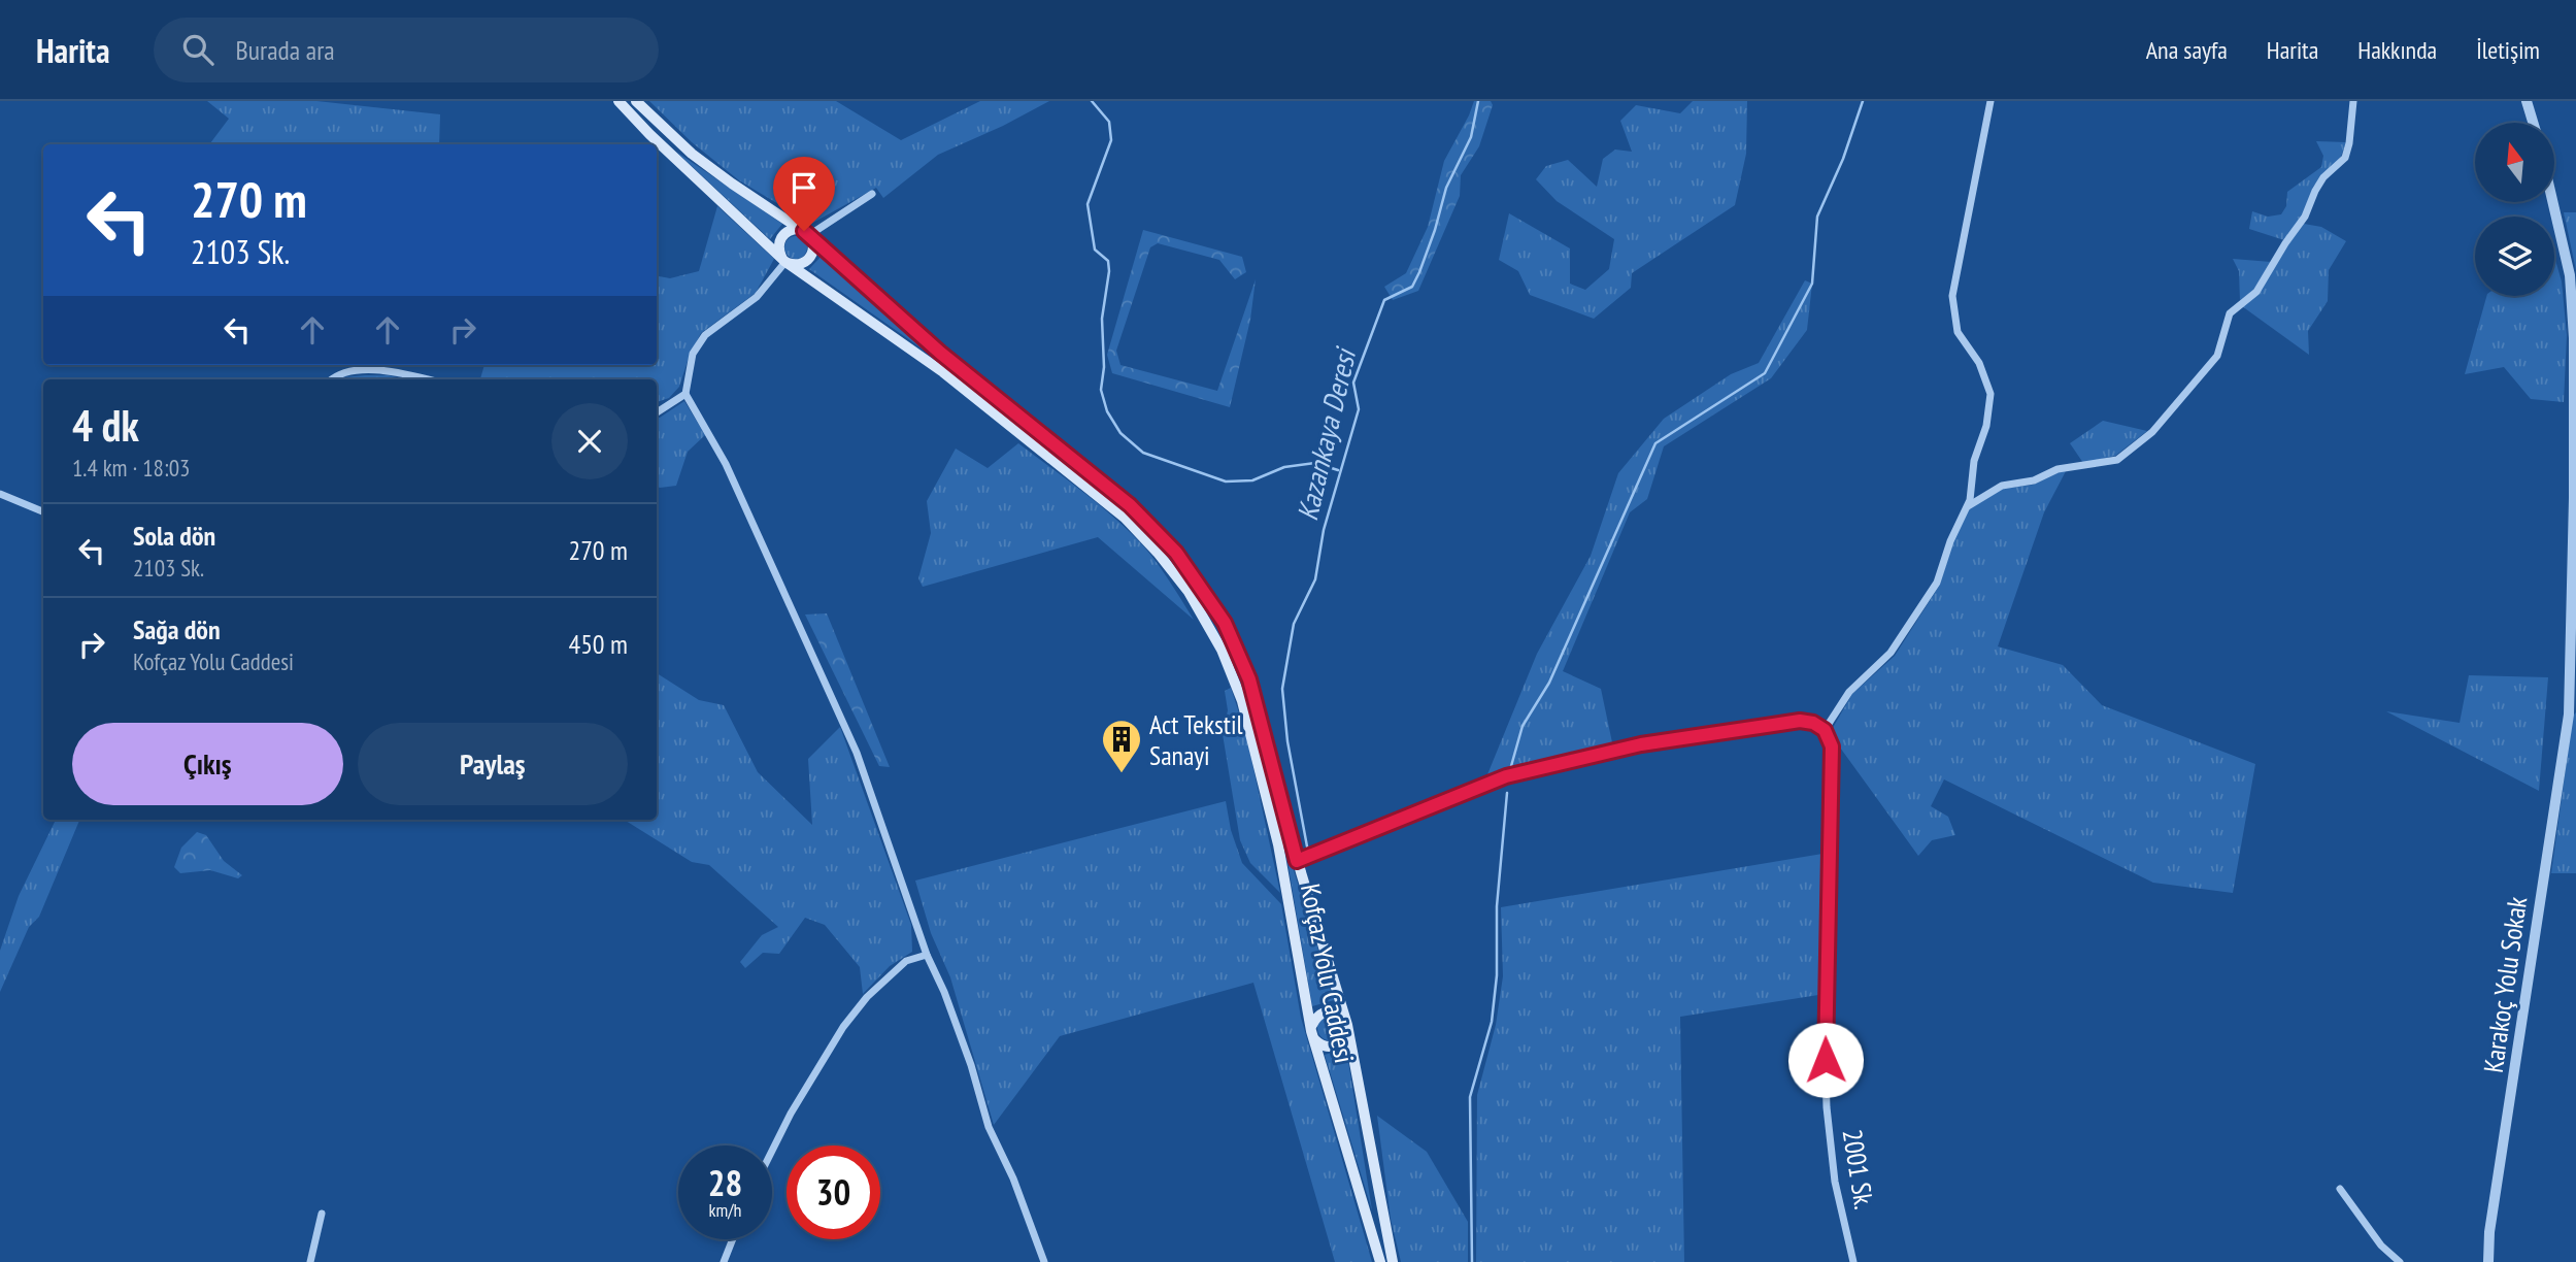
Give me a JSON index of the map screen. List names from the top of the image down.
{
  "streets": {
    "main road": ["Kofçaz Yolu Caddesi"],
    "street": ["Karakoç Yolu Sokak", "2001 Sk."]
  },
  "water": ["Kazankaya Deresi"],
  "places": {
    "building": ["Act Tekstil Sanayi"]
  },
  "north": "top",
  "page": {
    "header": "Harita",
    "search": "Burada ara",
    "nav": [
      "Ana sayfa",
      "Harita",
      "Hakkında",
      "İletişim"
    ],
    "turn": ["270 m", "2103 Sk."],
    "heading": ["4 dk", "1.4 km · 18:03"],
    "list": [
      {
        "name": "Sola dön",
        "note": "2103 Sk.",
        "value": "270 m"
      },
      {
        "name": "Sağa dön",
        "note": "Kofçaz Yolu Caddesi",
        "value": "450 m"
      }
    ],
    "buttons": ["Çıkış", "Paylaş"],
    "speed": "28 km/h",
    "limit": "30"
  }
}
